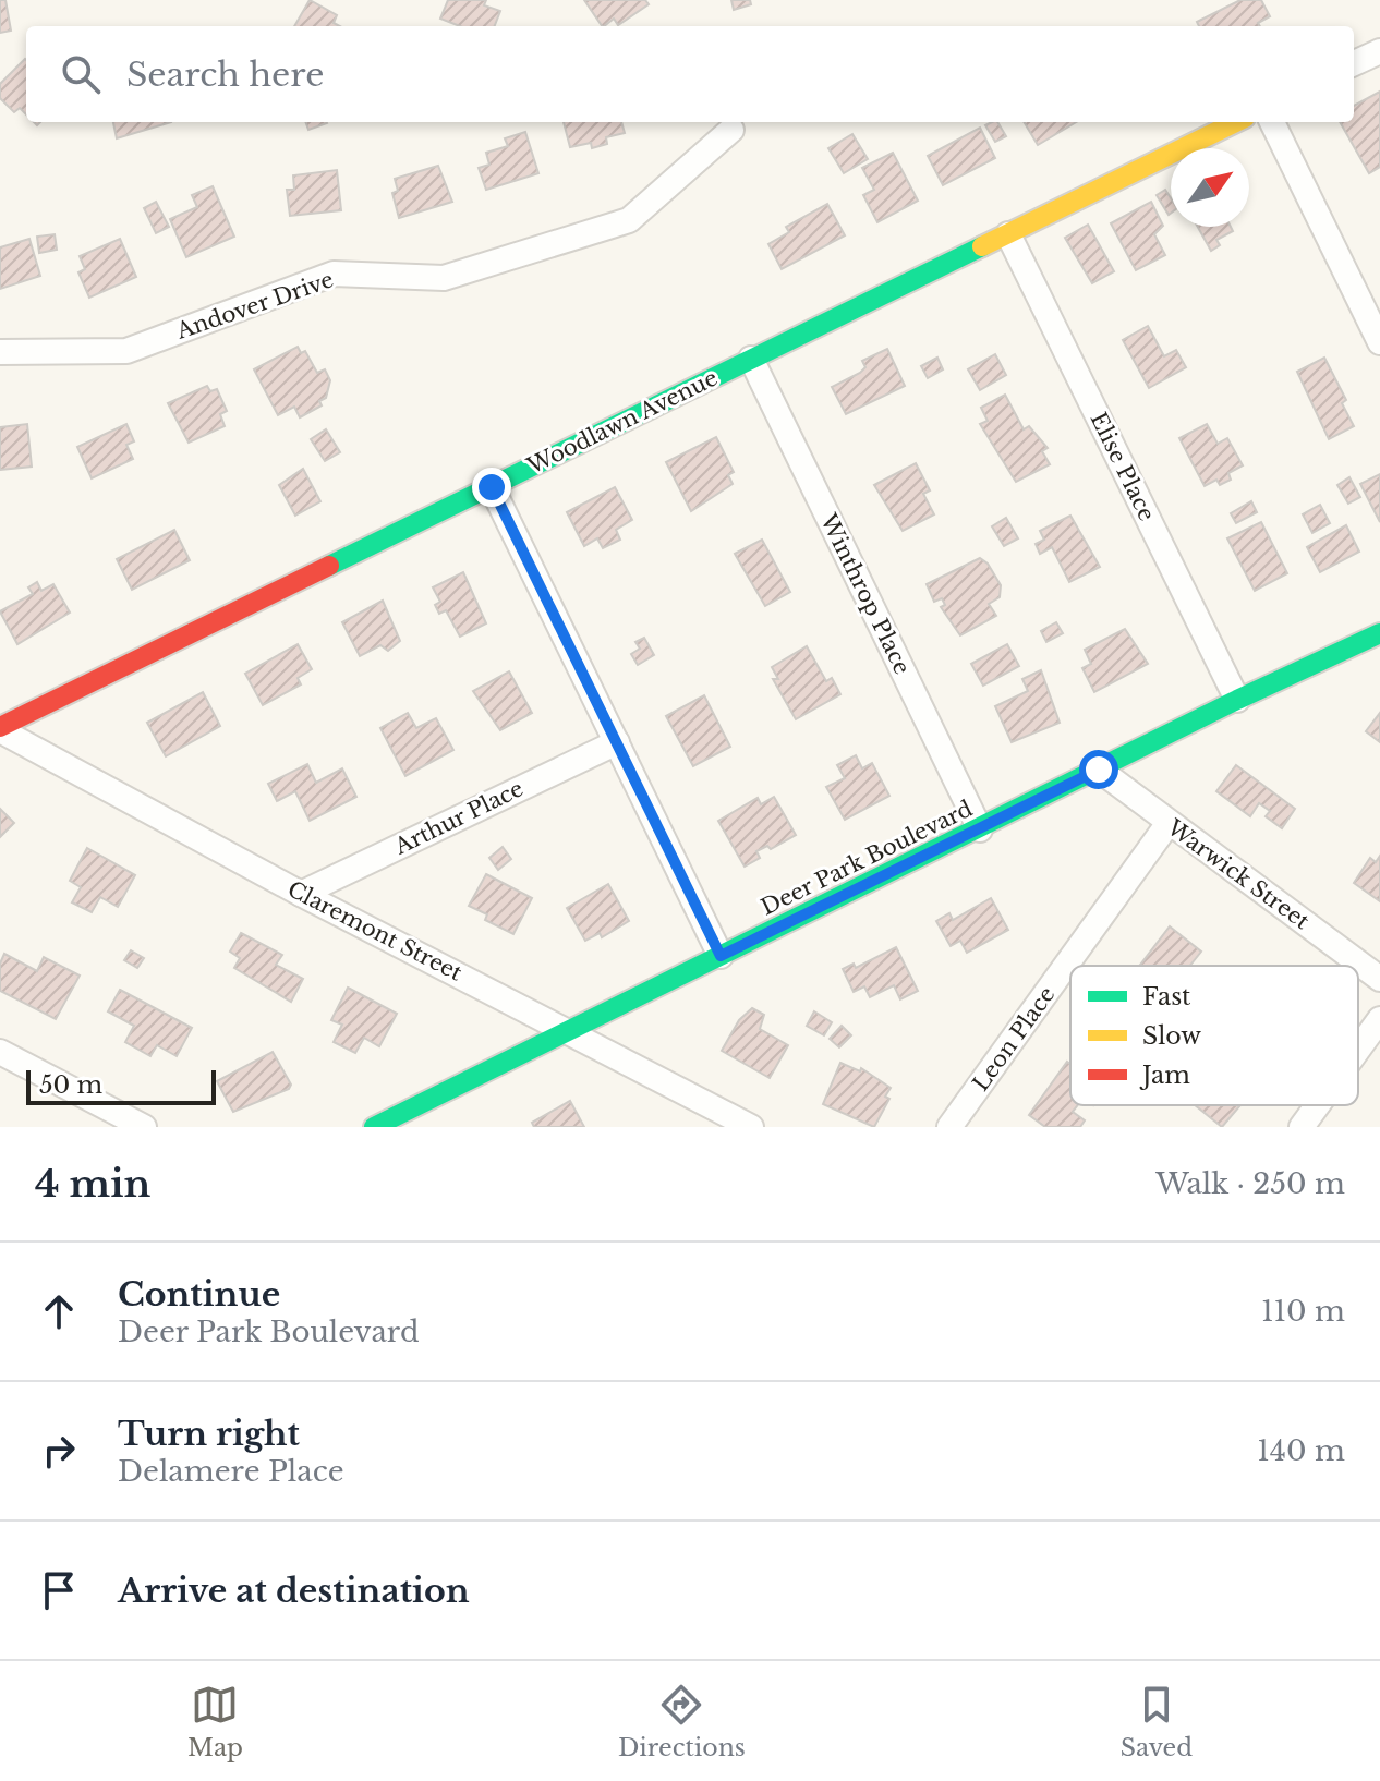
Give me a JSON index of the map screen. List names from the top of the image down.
{
  "streets": {
    "street": [
      "Andover Drive",
      "Woodlawn Avenue",
      "Elise Place",
      "Winthrop Place",
      "Arthur Place",
      "Deer Park Boulevard",
      "Warwick Street",
      "Claremont Street",
      "Leon Place"
    ]
  },
  "crossings": [
    ["Woodlawn Avenue", "Elise Place"],
    ["Woodlawn Avenue", "Winthrop Place"],
    ["Woodlawn Avenue", "Claremont Street"],
    ["Elise Place", "Deer Park Boulevard"],
    ["Winthrop Place", "Deer Park Boulevard"],
    ["Arthur Place", "Claremont Street"],
    ["Deer Park Boulevard", "Warwick Street"],
    ["Deer Park Boulevard", "Claremont Street"],
    ["Warwick Street", "Leon Place"]
  ],
  "legend": ["Fast", "Slow", "Jam"],
  "scale_bar": "50 m",
  "north": "top right",
  "page": {
    "search": "Search here",
    "scale": "50 m",
    "heading": ["4 min", "Walk · 250 m"],
    "list": [
      ["Continue", "Deer Park Boulevard", "110 m"],
      ["Turn right", "Delamere Place", "140 m"],
      "Arrive at destination"
    ],
    "nav": ["Map", "Directions", "Saved"]
  }
}
